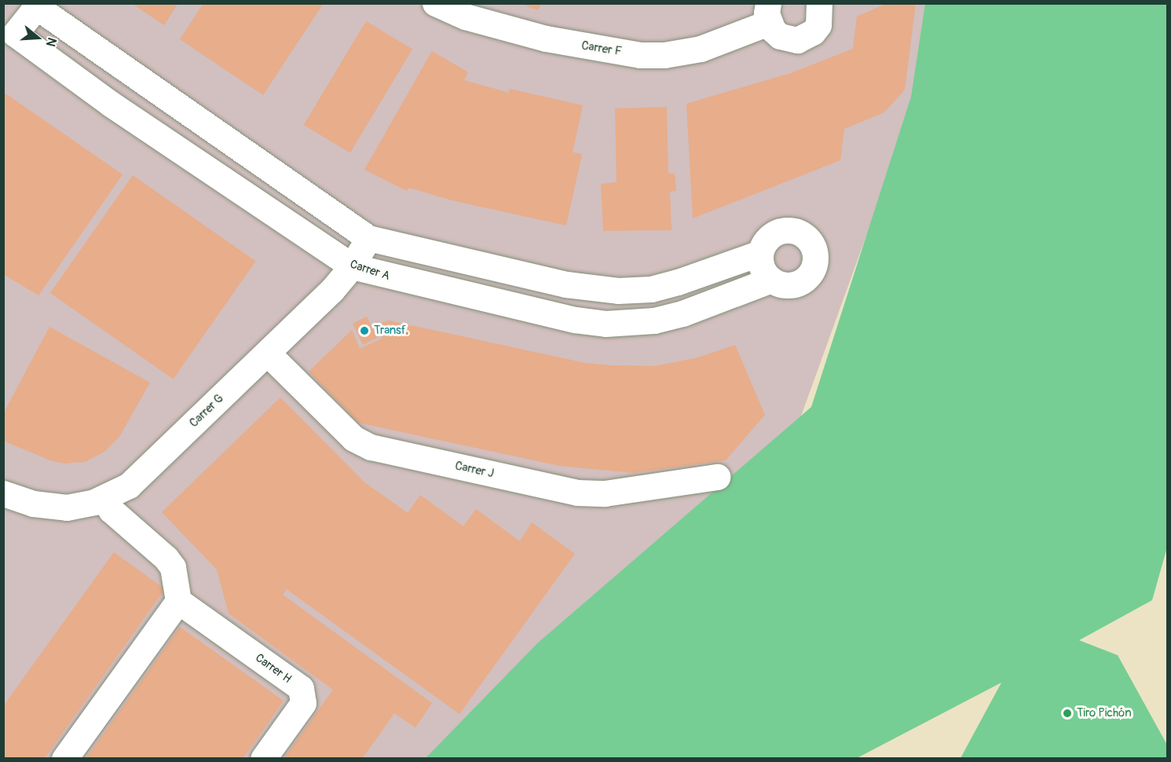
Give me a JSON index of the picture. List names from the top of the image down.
{
  "streets": {
    "street": [
      "Carrer F",
      "Carrer A",
      "Carrer G",
      "Carrer J",
      "Carrer H"
    ]
  },
  "crossings": [
    ["Carrer A", "Carrer G"],
    ["Carrer G", "Carrer J"]
  ],
  "places": ["Transf.", "Tiro Pichón"],
  "north": "right"
}
